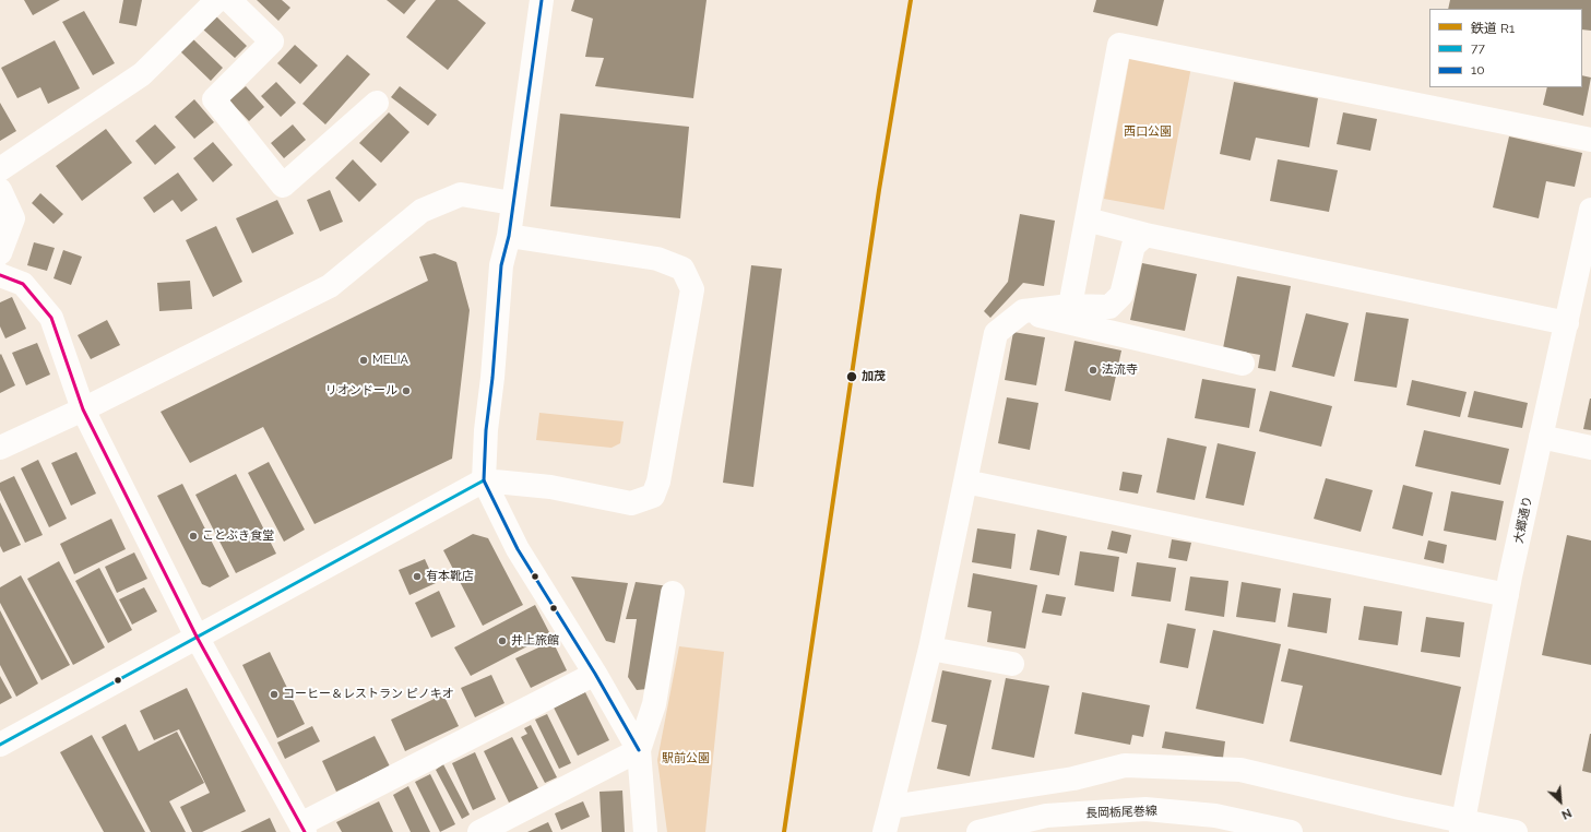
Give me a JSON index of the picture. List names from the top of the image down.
{
  "streets": {
    "street": ["大郷通り", "長岡栃尾巻線"]
  },
  "parks": ["西口公園", "駅前公園"],
  "places": [
    "MELIA",
    "法流寺",
    "加茂",
    "リオンドール",
    "ことぶき食堂",
    "有本靴店",
    "井上旅館",
    "コーヒー＆レストラン ピノキオ"
  ],
  "lines": ["rail line R1", "transit line 10", "transit line 77"],
  "legend": ["鉄道 R1", "77", "10"],
  "north": "bottom right"
}
